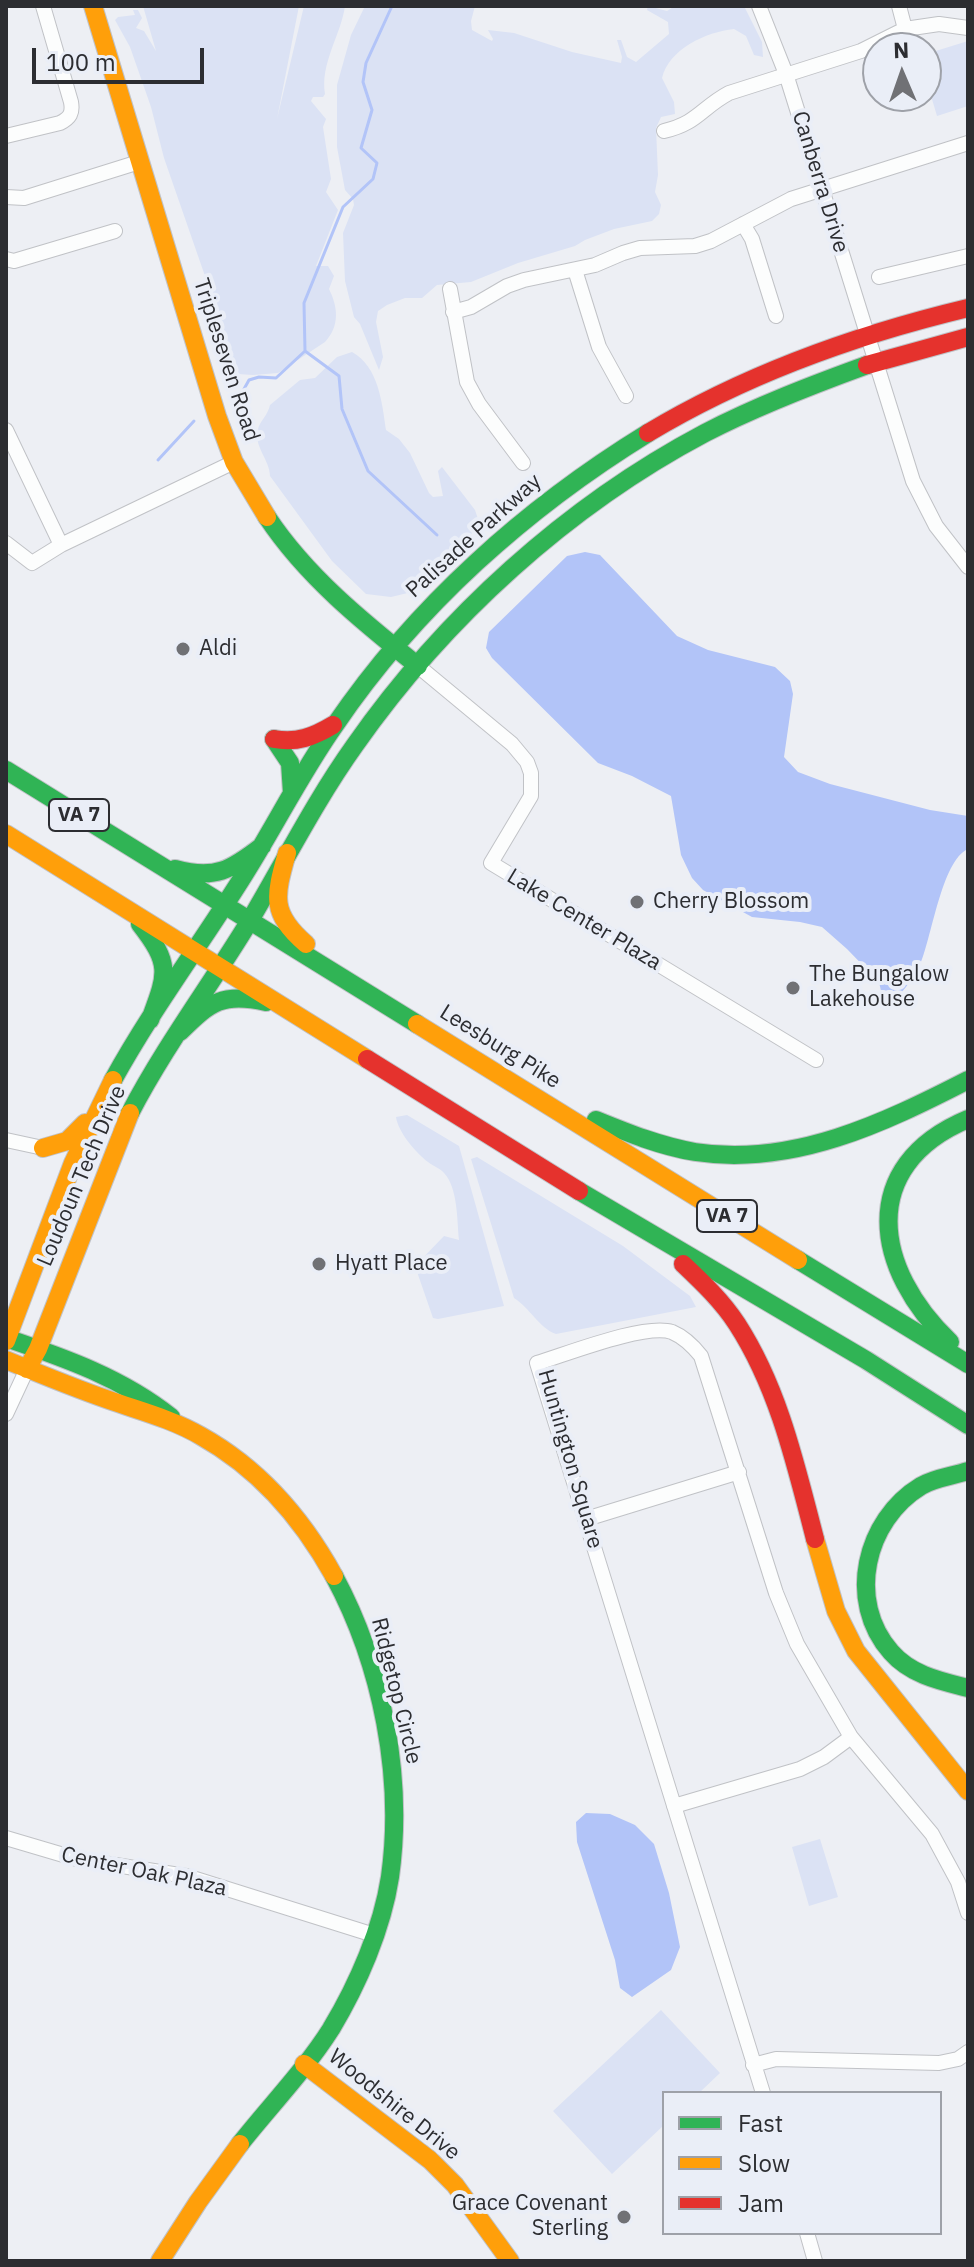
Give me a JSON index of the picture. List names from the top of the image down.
{
  "streets": {
    "main road": [
      "Tripleseven Road",
      "Palisade Parkway",
      "VA 7",
      "Leesburg Pike",
      "Loudoun Tech Drive",
      "Ridgetop Circle",
      "Woodshire Drive"
    ],
    "street": [
      "Canberra Drive",
      "Lake Center Plaza",
      "Huntington Square",
      "Center Oak Plaza"
    ]
  },
  "crossings": [
    ["Canberra Drive", "Palisade Parkway"],
    ["Tripleseven Road", "Palisade Parkway"],
    ["Tripleseven Road", "Lake Center Plaza"],
    ["Palisade Parkway", "VA 7"],
    ["Palisade Parkway", "Leesburg Pike"],
    ["Palisade Parkway", "Loudoun Tech Drive"],
    ["VA 7", "Loudoun Tech Drive"],
    ["Loudoun Tech Drive", "Ridgetop Circle"],
    ["Ridgetop Circle", "Center Oak Plaza"],
    ["Ridgetop Circle", "Woodshire Drive"]
  ],
  "places": [
    "Aldi",
    "Cherry Blossom",
    "The Bungalow Lakehouse",
    "Hyatt Place",
    "Grace Covenant Sterling"
  ],
  "legend": ["Fast", "Slow", "Jam"],
  "scale_bar": "100 m",
  "north": "top"
}
